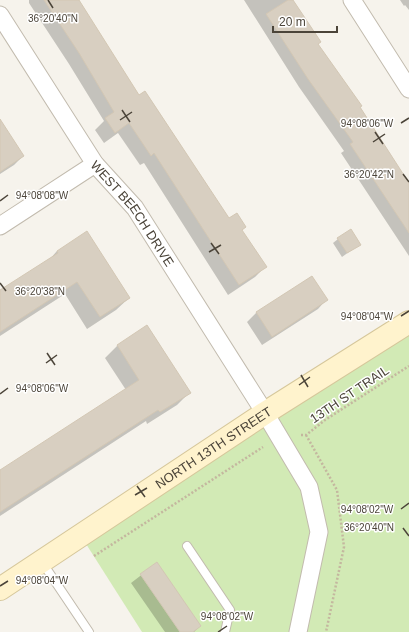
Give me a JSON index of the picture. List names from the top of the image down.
{
  "streets": {
    "main road": ["NORTH 13TH STREET"],
    "street": ["WEST BEECH DRIVE"],
    "path": ["13TH ST TRAIL"]
  },
  "crossings": [
    ["WEST BEECH DRIVE", "13TH ST TRAIL"],
    ["WEST BEECH DRIVE", "NORTH 13TH STREET"]
  ],
  "scale_bar": "20 m",
  "coordinates": [
    "36°20'40\"N",
    "94°08'06\"W",
    "36°20'42\"N",
    "94°08'08\"W",
    "36°20'38\"N",
    "94°08'04\"W",
    "94°08'02\"W"
  ]
}
